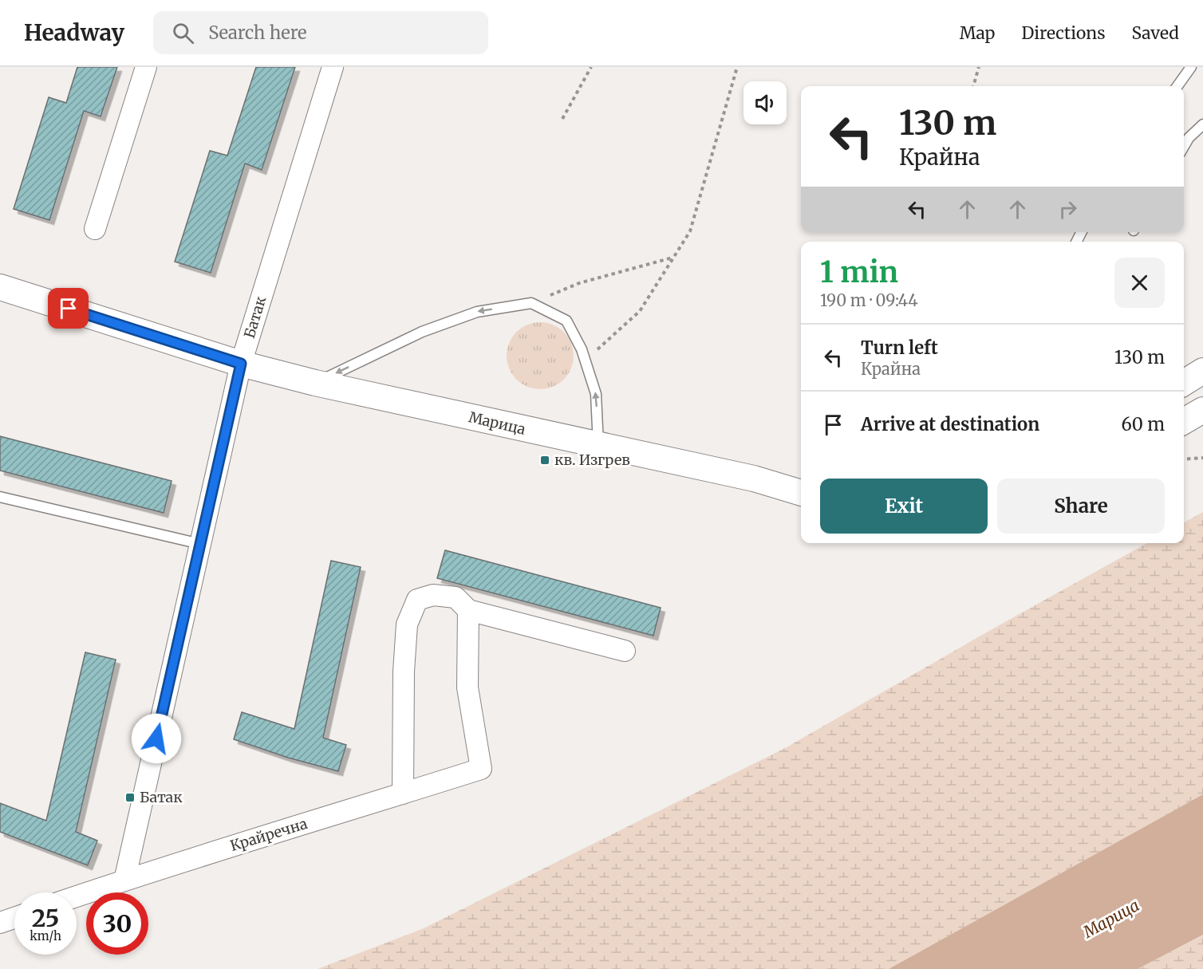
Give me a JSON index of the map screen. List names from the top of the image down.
{
  "streets": {
    "street": ["Батак", "Марица", "Крайречна"]
  },
  "crossings": [
    ["Батак", "Марица"],
    ["Батак", "Крайречна"]
  ],
  "water": ["Марица"],
  "places": {
    "transit": ["кв. Изгрев", "Батак"]
  },
  "page": {
    "header": "Headway",
    "search": "Search here",
    "nav": ["Map", "Directions", "Saved"],
    "turn": ["130 m", "Крайна"],
    "heading": ["1 min", "190 m · 09:44"],
    "list": [
      {
        "name": "Turn left",
        "note": "Крайна",
        "value": "130 m"
      },
      {
        "name": "Arrive at destination",
        "value": "60 m"
      }
    ],
    "buttons": ["Exit", "Share"],
    "speed": "25 km/h",
    "limit": "30"
  }
}
